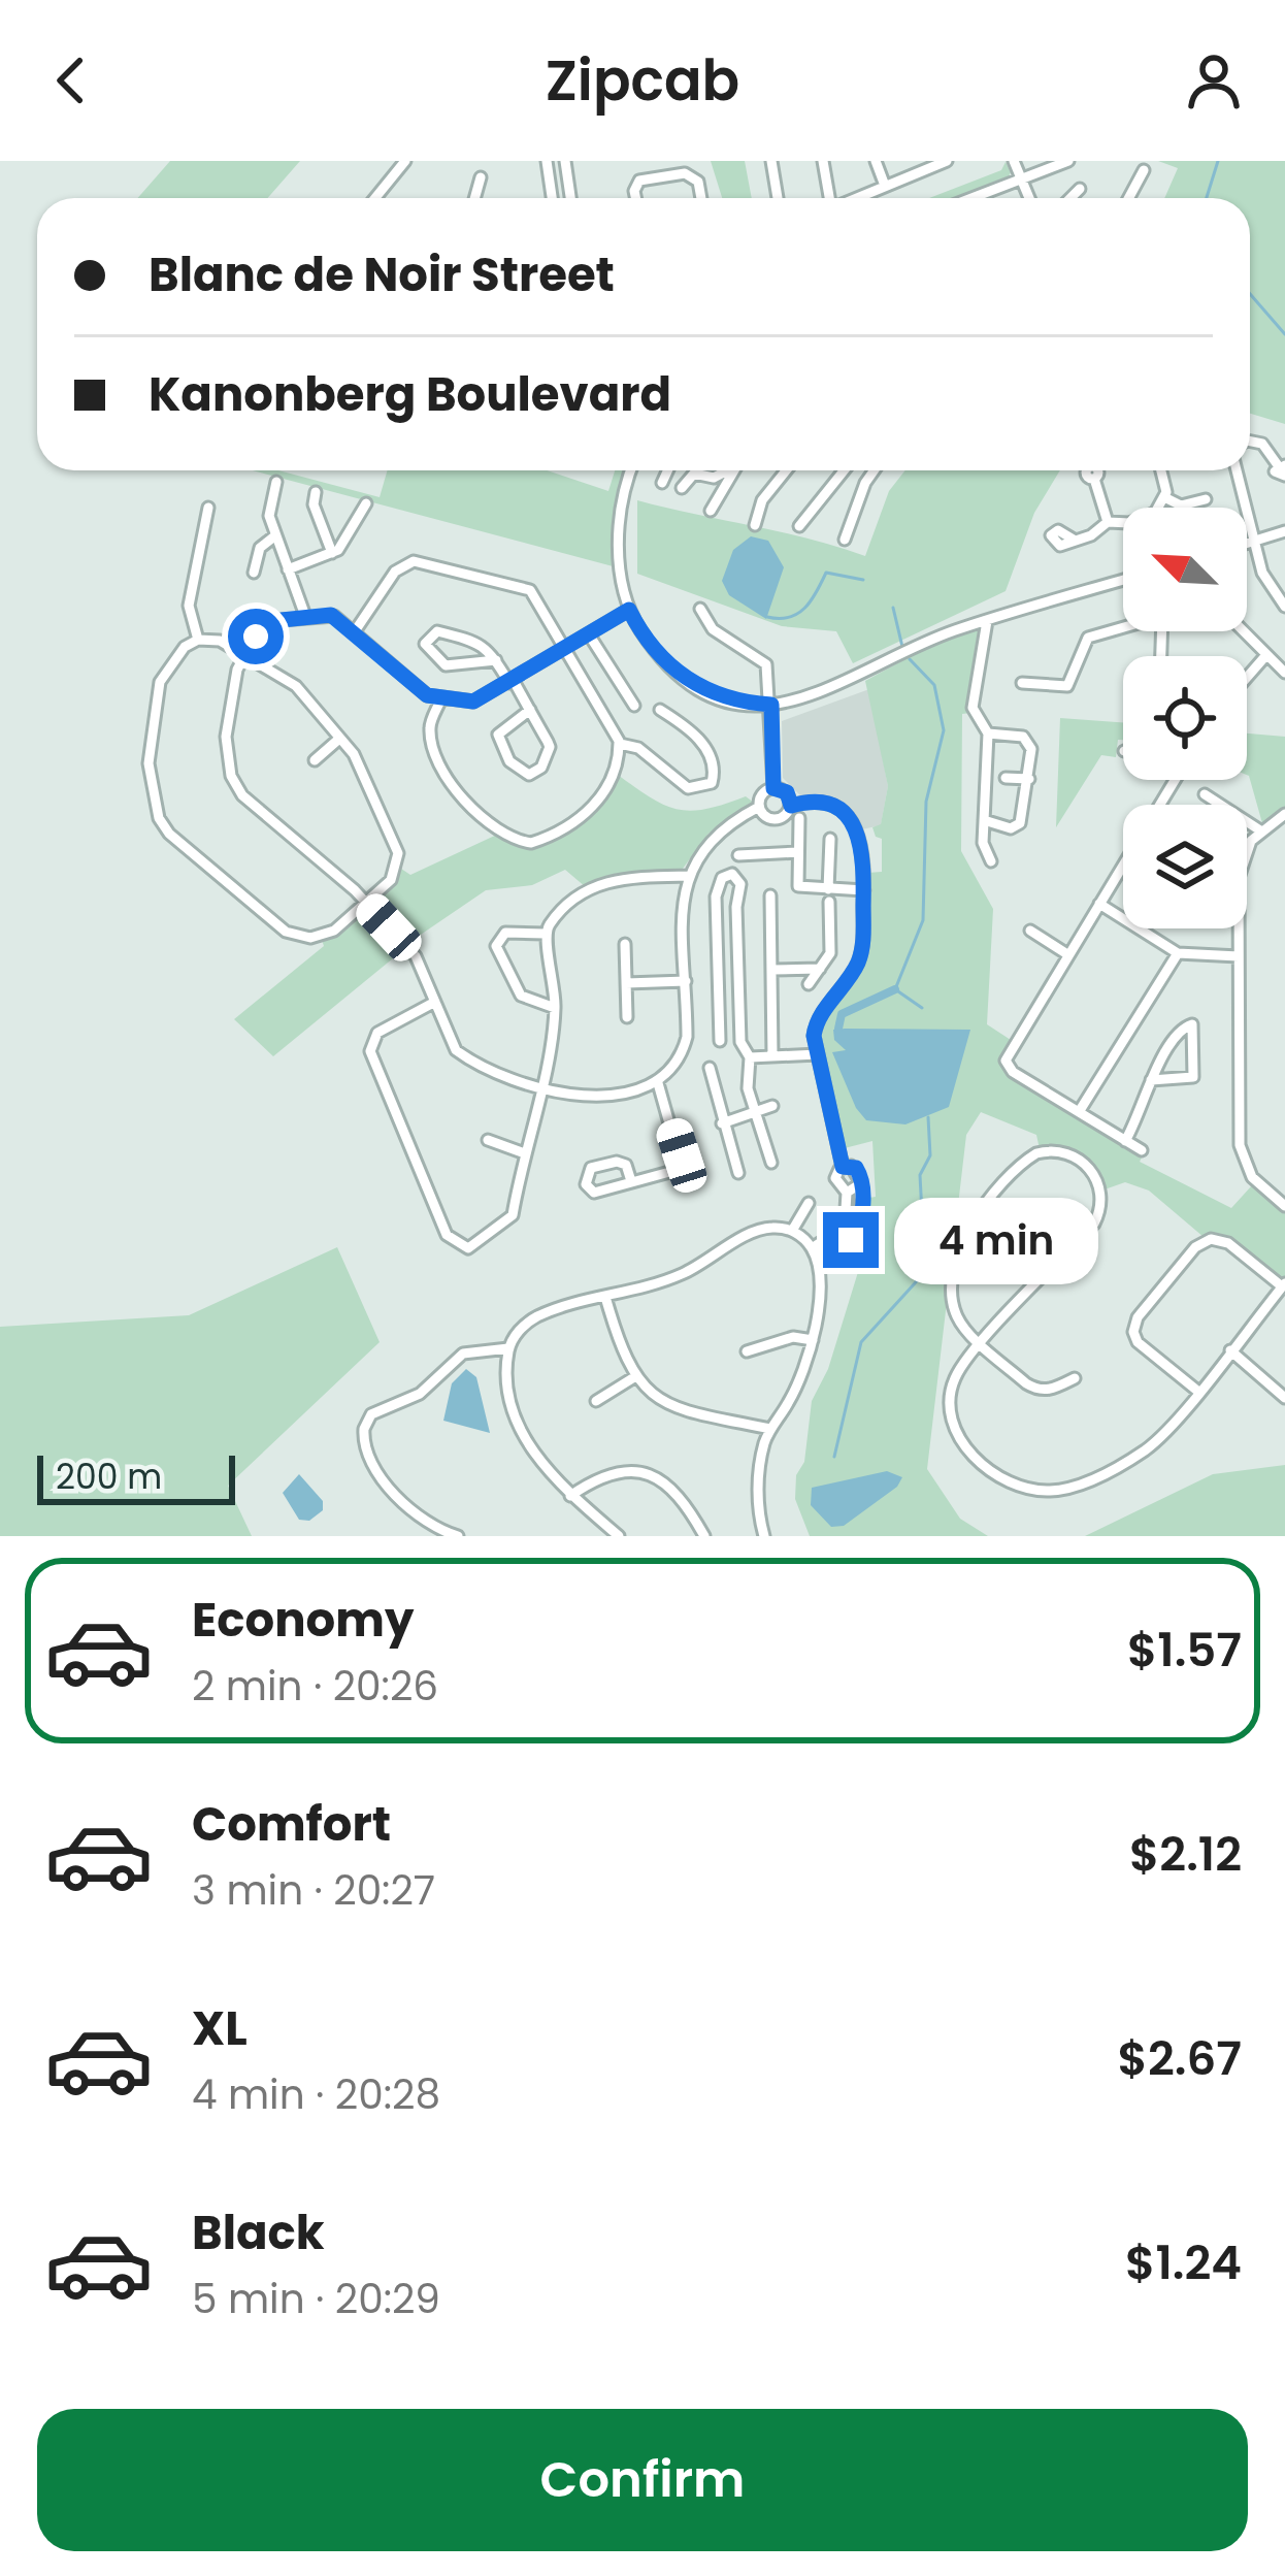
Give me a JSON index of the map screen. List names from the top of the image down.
{
  "scale_bar": "200 m",
  "north": "top left",
  "page": {
    "header": "Zipcab",
    "banner": ["Blanc de Noir Street", "Kanonberg Boulevard"],
    "bubble": "4 min",
    "scale": "200 m",
    "list": [
      {
        "name": "Economy",
        "note": "2 min · 20:26",
        "value": "$1.57"
      },
      {
        "name": "Comfort",
        "note": "3 min · 20:27",
        "value": "$2.12"
      },
      {
        "name": "XL",
        "note": "4 min · 20:28",
        "value": "$2.67"
      },
      {
        "name": "Black",
        "note": "5 min · 20:29",
        "value": "$1.24"
      }
    ],
    "buttons": "Confirm"
  }
}
